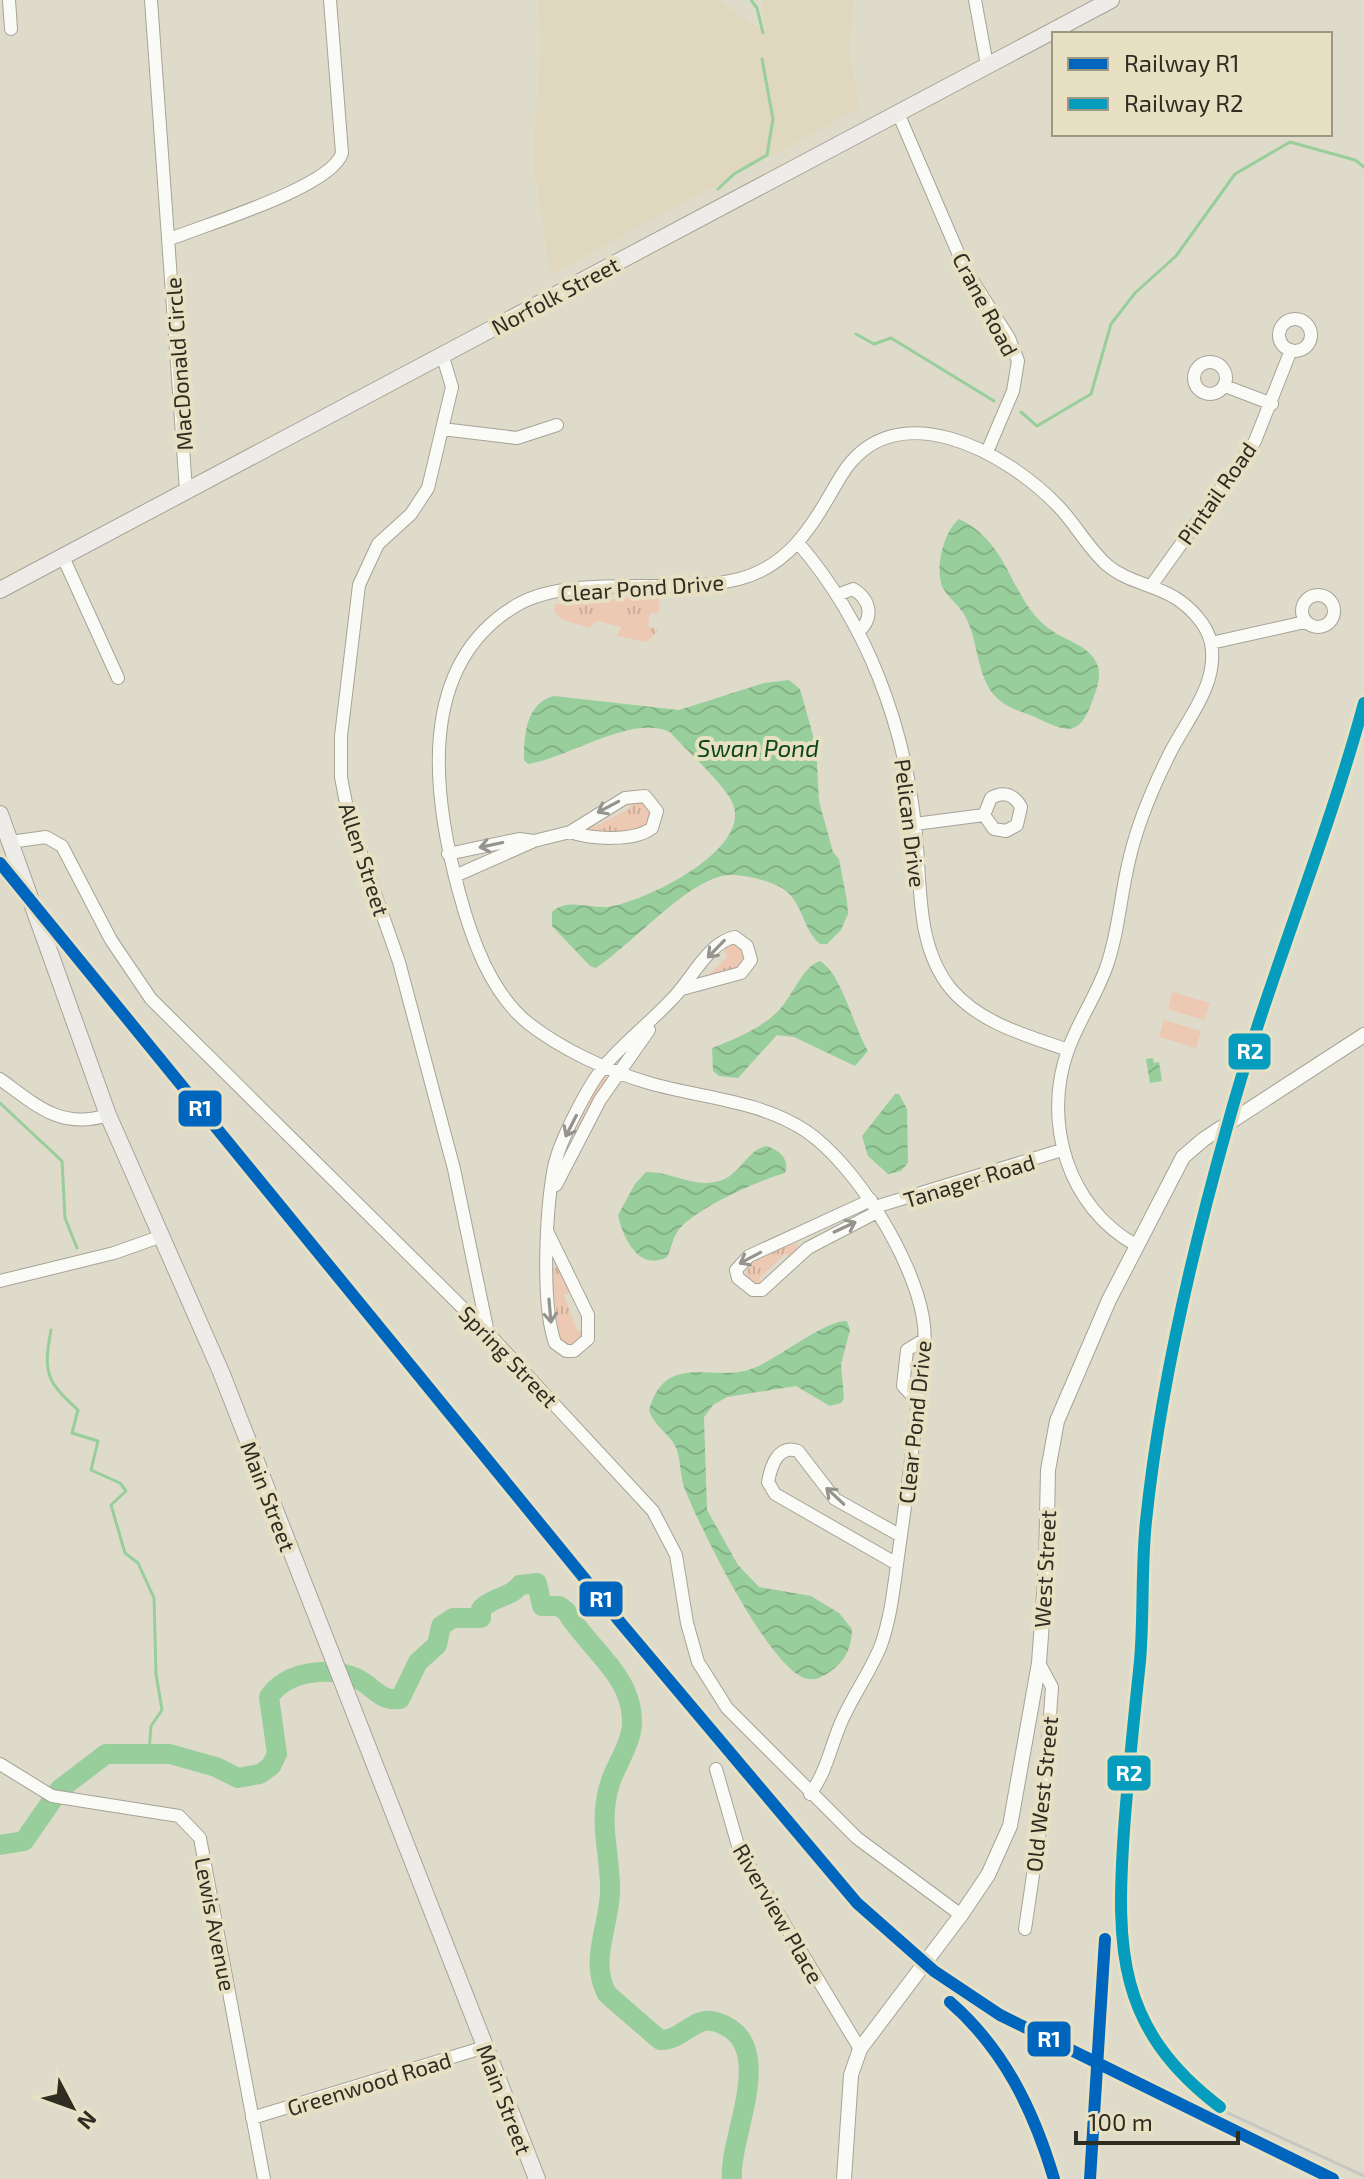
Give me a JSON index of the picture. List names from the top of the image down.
{
  "streets": {
    "main road": ["Norfolk Street", "Main Street"],
    "street": [
      "Crane Road",
      "MacDonald Circle",
      "Pintail Road",
      "Clear Pond Drive",
      "Pelican Drive",
      "Allen Street",
      "Tanager Road",
      "Spring Street",
      "West Street",
      "Old West Street",
      "Riverview Place",
      "Lewis Avenue",
      "Greenwood Road"
    ]
  },
  "crossings": [
    ["Norfolk Street", "Crane Road"],
    ["Norfolk Street", "MacDonald Circle"],
    ["Norfolk Street", "Allen Street"],
    ["Crane Road", "Clear Pond Drive"],
    ["Pintail Road", "Clear Pond Drive"],
    ["Clear Pond Drive", "Pelican Drive"],
    ["Clear Pond Drive", "Tanager Road"],
    ["Clear Pond Drive", "Spring Street"],
    ["Allen Street", "Spring Street"],
    ["Spring Street", "Main Street"],
    ["Spring Street", "West Street"],
    ["Main Street", "Greenwood Road"],
    ["West Street", "Old West Street"],
    ["West Street", "Riverview Place"],
    ["Lewis Avenue", "Greenwood Road"]
  ],
  "water": ["Swan Pond"],
  "lines": ["rail line R2", "rail line R1"],
  "legend": ["Railway R1", "Railway R2"],
  "scale_bar": "100 m",
  "north": "bottom right"
}
